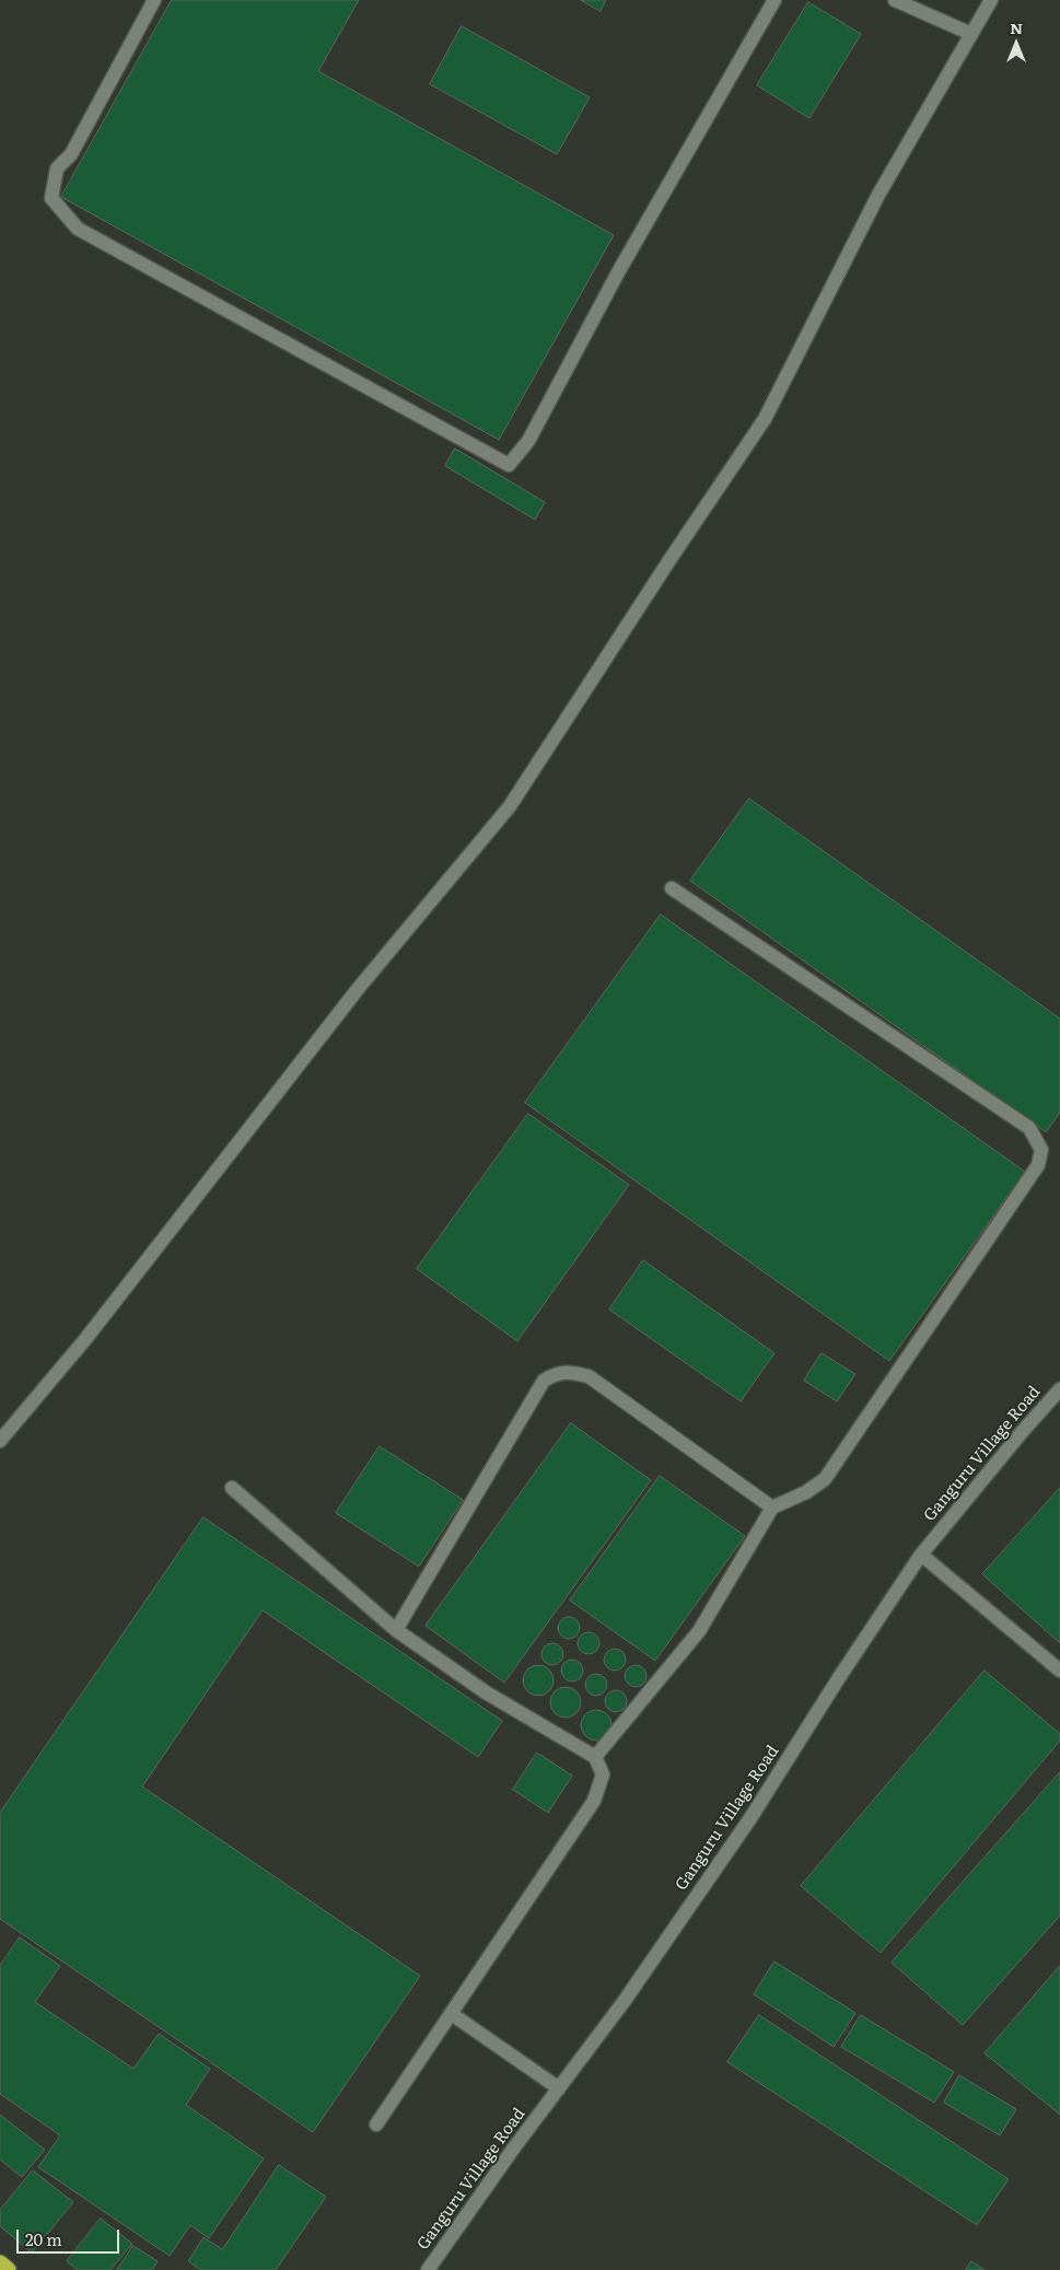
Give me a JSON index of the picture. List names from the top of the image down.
{
  "streets": {
    "street": ["Ganguru Village Road"]
  },
  "scale_bar": "20 m",
  "north": "top"
}
